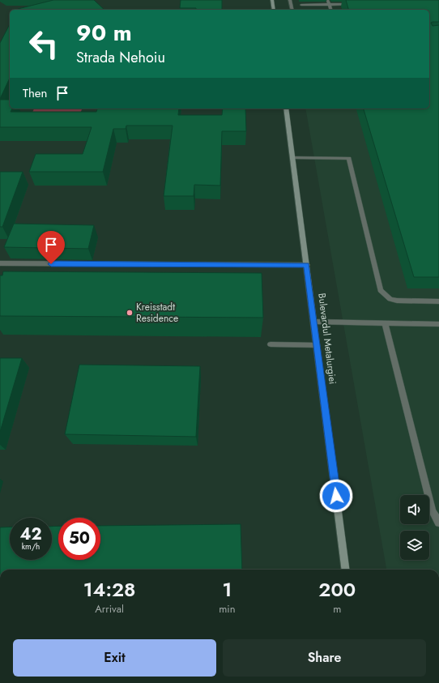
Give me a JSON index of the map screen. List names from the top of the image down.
{
  "streets": {
    "main road": ["Bulevardul Metalurgiei"]
  },
  "places": ["Kreisstadt Residence"],
  "page": {
    "turn": ["90 m", "Strada Nehoiu"],
    "then": "Then",
    "speed": "42 km/h",
    "limit": "50",
    "eta": [
      "14:28",
      "Arrival",
      "1",
      "min",
      "200",
      "m"
    ],
    "buttons": ["Exit", "Share"]
  }
}
